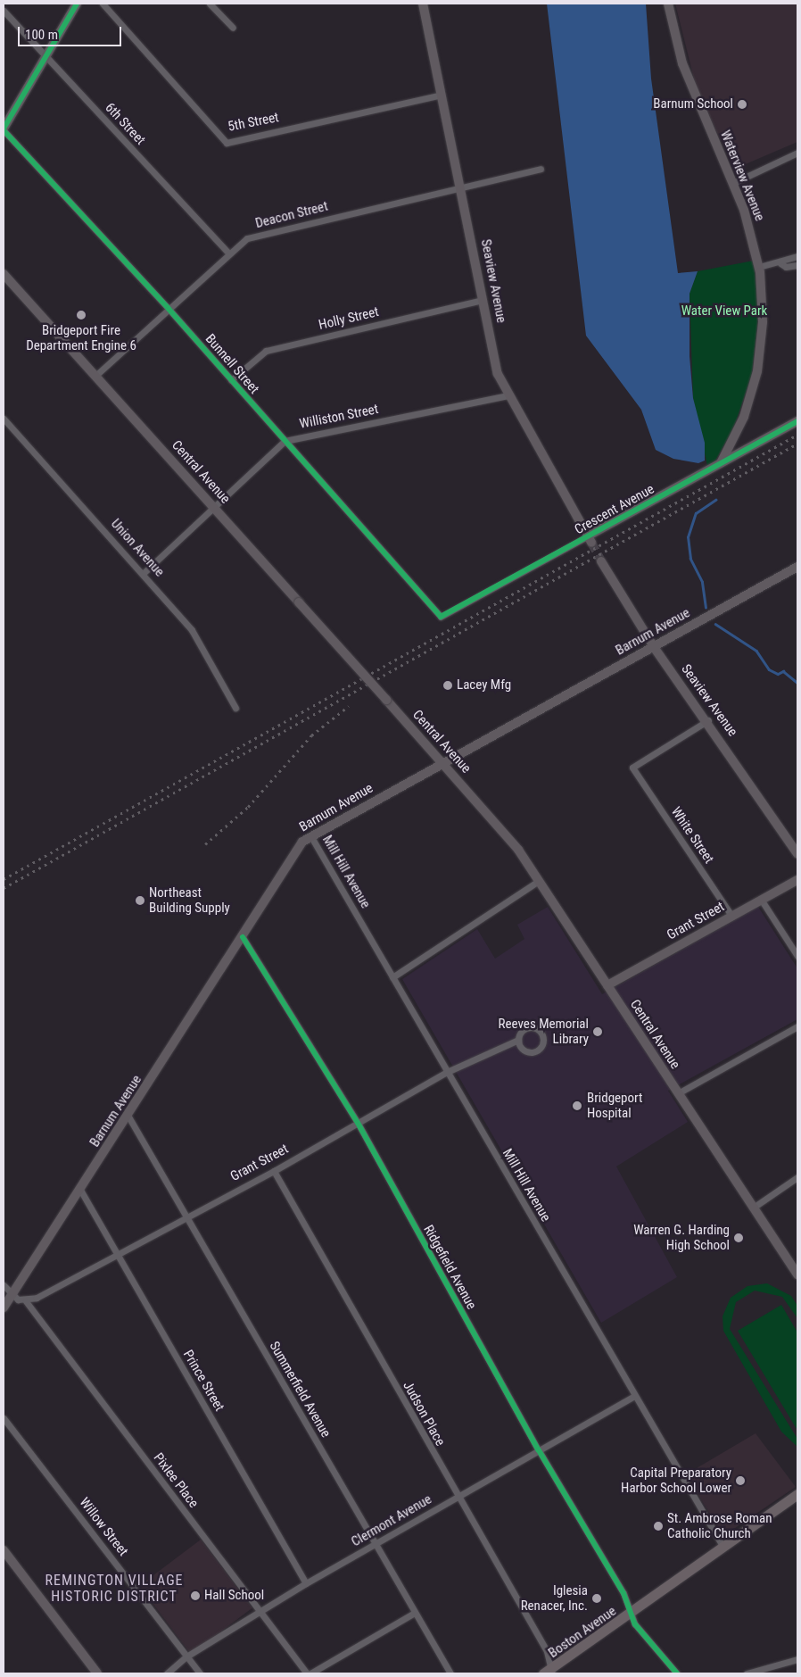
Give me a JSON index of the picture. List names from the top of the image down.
{
  "streets": {
    "main road": [
      "Waterview Avenue",
      "Seaview Avenue",
      "Central Avenue",
      "Crescent Avenue",
      "Barnum Avenue",
      "Grant Street",
      "Boston Avenue"
    ],
    "street": [
      "5th Street",
      "6th Street",
      "Deacon Street",
      "Holly Street",
      "Bunnell Street",
      "Williston Street",
      "Union Avenue",
      "White Street",
      "Mill Hill Avenue",
      "Ridgefield Avenue",
      "Prince Street",
      "Summerfield Avenue",
      "Judson Place",
      "Pixlee Place",
      "Clermont Avenue",
      "Willow Street"
    ]
  },
  "crossings": [
    ["5th Street", "Seaview Avenue"],
    ["6th Street", "Deacon Street"],
    ["Waterview Avenue", "Crescent Avenue"],
    ["Deacon Street", "Seaview Avenue"],
    ["Deacon Street", "Bunnell Street"],
    ["Deacon Street", "Central Avenue"],
    ["Seaview Avenue", "Holly Street"],
    ["Seaview Avenue", "Williston Street"],
    ["Seaview Avenue", "Crescent Avenue"],
    ["Seaview Avenue", "Barnum Avenue"],
    ["Seaview Avenue", "White Street"],
    ["Holly Street", "Bunnell Street"],
    ["Bunnell Street", "Williston Street"],
    ["Bunnell Street", "Crescent Avenue"],
    ["Williston Street", "Central Avenue"],
    ["Williston Street", "Union Avenue"],
    ["Central Avenue", "Barnum Avenue"],
    ["Central Avenue", "Grant Street"],
    ["Barnum Avenue", "Mill Hill Avenue"],
    ["Barnum Avenue", "Ridgefield Avenue"],
    ["Barnum Avenue", "Prince Street"],
    ["Barnum Avenue", "Summerfield Avenue"],
    ["White Street", "Grant Street"],
    ["Mill Hill Avenue", "Grant Street"],
    ["Mill Hill Avenue", "Clermont Avenue"],
    ["Mill Hill Avenue", "Boston Avenue"],
    ["Grant Street", "Ridgefield Avenue"],
    ["Grant Street", "Prince Street"],
    ["Grant Street", "Summerfield Avenue"],
    ["Grant Street", "Judson Place"],
    ["Grant Street", "Pixlee Place"],
    ["Ridgefield Avenue", "Clermont Avenue"],
    ["Ridgefield Avenue", "Boston Avenue"],
    ["Prince Street", "Clermont Avenue"],
    ["Summerfield Avenue", "Clermont Avenue"],
    ["Judson Place", "Clermont Avenue"],
    ["Judson Place", "Boston Avenue"],
    ["Pixlee Place", "Clermont Avenue"],
    ["Clermont Avenue", "Willow Street"]
  ],
  "districts": ["REMINGTON VILLAGE HISTORIC DISTRICT"],
  "parks": ["Water View Park"],
  "places": [
    "Barnum School",
    "Bridgeport Fire Department Engine 6",
    "Lacey Mfg",
    "Northeast Building Supply",
    "Reeves Memorial Library",
    "Bridgeport Hospital",
    "Warren G. Harding High School",
    "Capital Preparatory Harbor School Lower",
    "St. Ambrose Roman Catholic Church",
    "Hall School",
    "Iglesia Renacer, Inc."
  ],
  "scale_bar": "100 m"
}
